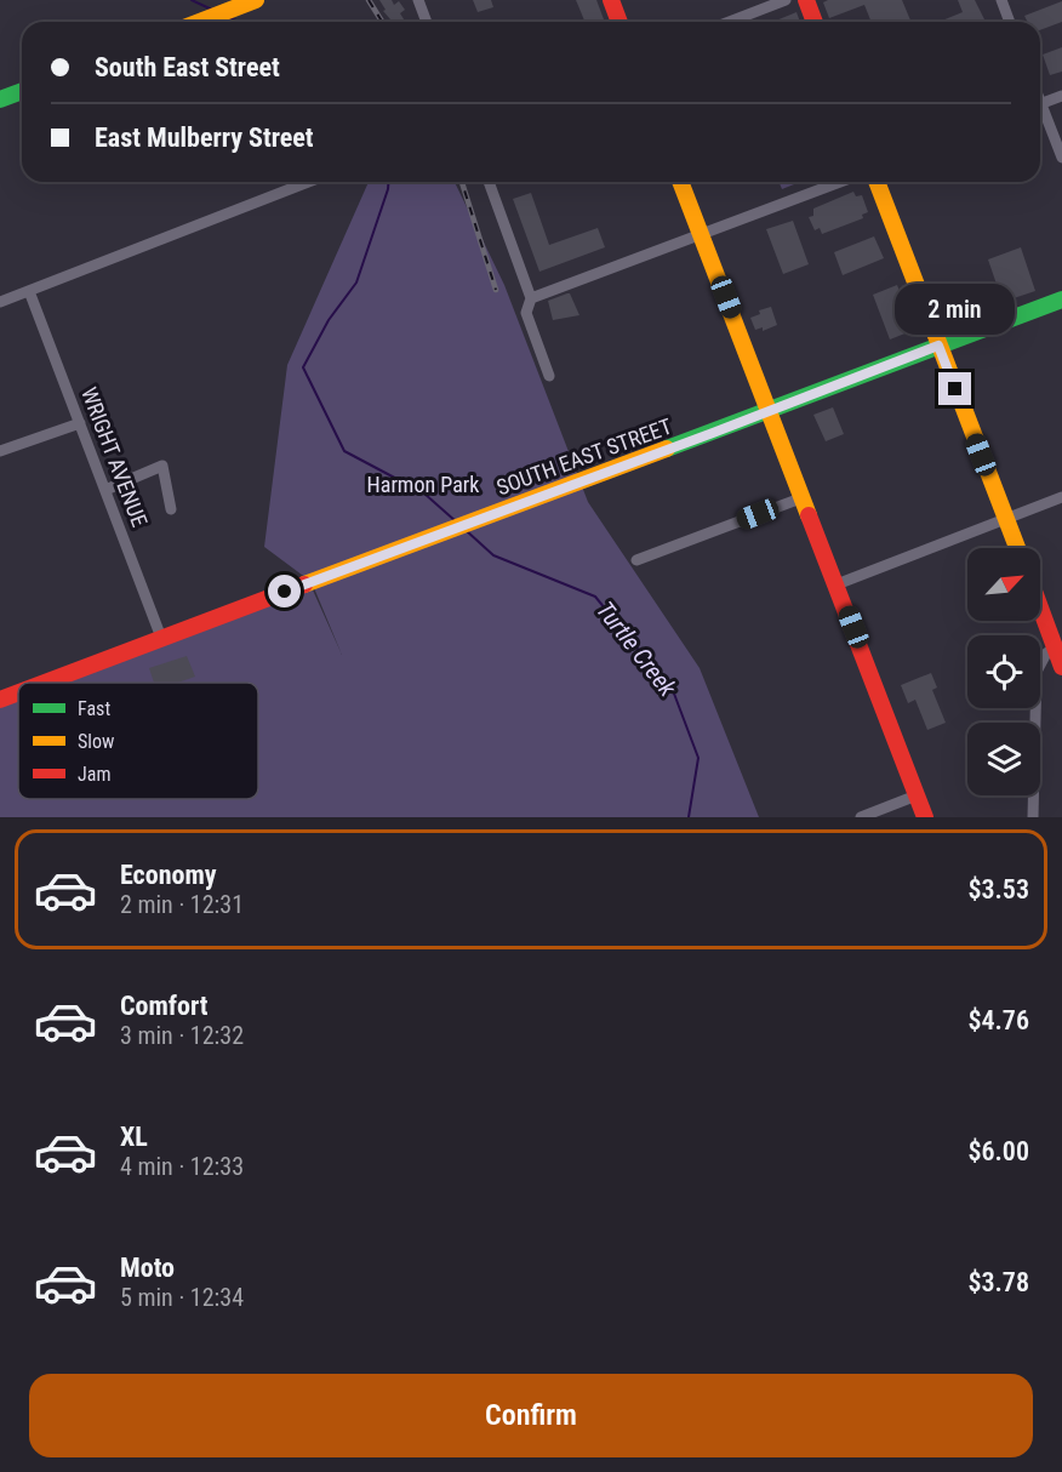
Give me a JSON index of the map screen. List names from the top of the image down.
{
  "streets": {
    "street": ["WRIGHT AVENUE", "SOUTH EAST STREET"]
  },
  "crossings": [
    ["WRIGHT AVENUE", "SOUTH EAST STREET"]
  ],
  "water": ["Turtle Creek"],
  "parks": ["Harmon Park"],
  "legend": ["Fast", "Slow", "Jam"],
  "north": "top right",
  "page": {
    "banner": ["South East Street", "East Mulberry Street"],
    "bubble": "2 min",
    "list": [
      {
        "name": "Economy",
        "note": "2 min · 12:31",
        "value": "$3.53"
      },
      {
        "name": "Comfort",
        "note": "3 min · 12:32",
        "value": "$4.76"
      },
      {
        "name": "XL",
        "note": "4 min · 12:33",
        "value": "$6.00"
      },
      {
        "name": "Moto",
        "note": "5 min · 12:34",
        "value": "$3.78"
      }
    ],
    "buttons": "Confirm"
  }
}
